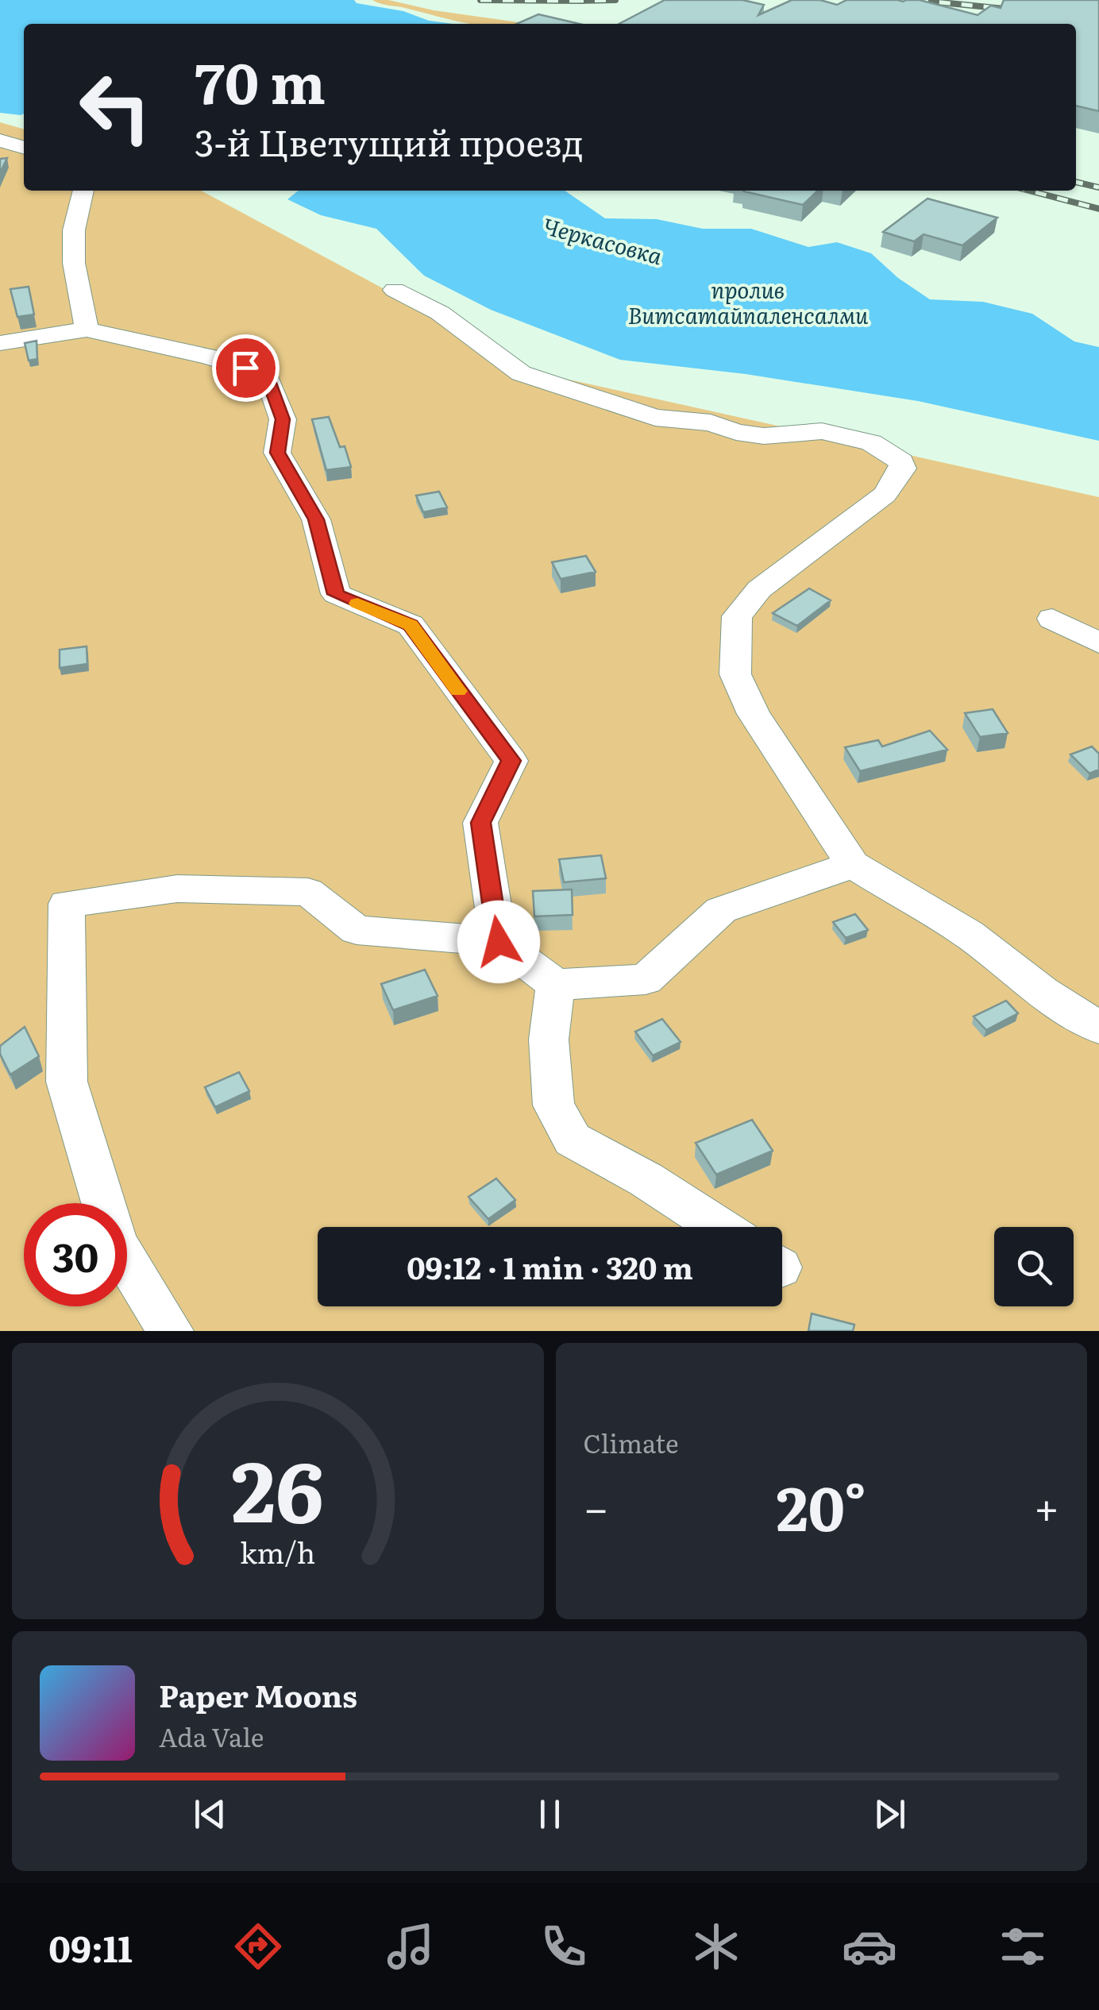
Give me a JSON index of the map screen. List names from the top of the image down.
{
  "water": ["Черкасовка", "пролив Витсатайпаленсалми"],
  "page": {
    "turn": ["70 m", "3-й Цветущий проезд"],
    "limit": "30",
    "trip": "09:12 · 1 min · 320 m",
    "tile": "Climate",
    "heat": ["−", "20°", "+"],
    "song": ["Paper Moons", "Ada Vale"],
    "tabs": "09:11",
    "gauge": ["26", "km/h"]
  }
}
